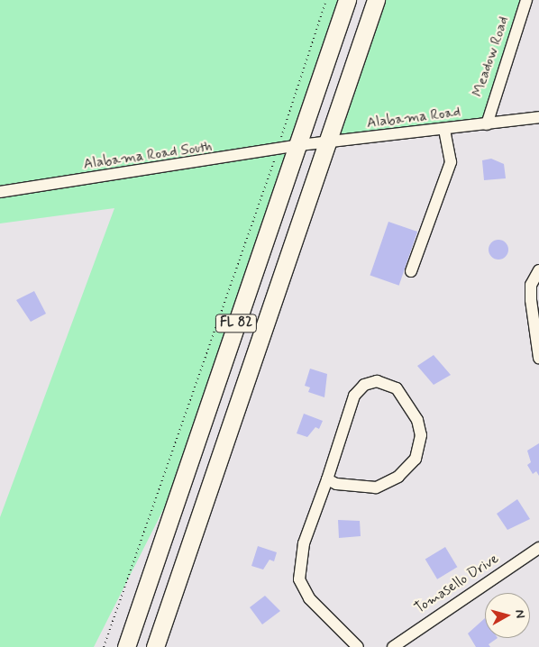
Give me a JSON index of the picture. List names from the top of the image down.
{
  "streets": {
    "highway": ["FL 82"],
    "street": [
      "Meadow Road",
      "Alabama Road",
      "Alabama Road South",
      "Tomasello Drive"
    ]
  },
  "crossings": [
    ["Meadow Road", "Alabama Road"],
    ["Alabama Road", "Alabama Road South"],
    ["Alabama Road", "FL 82"],
    ["Alabama Road South", "FL 82"]
  ],
  "north": "right"
}
